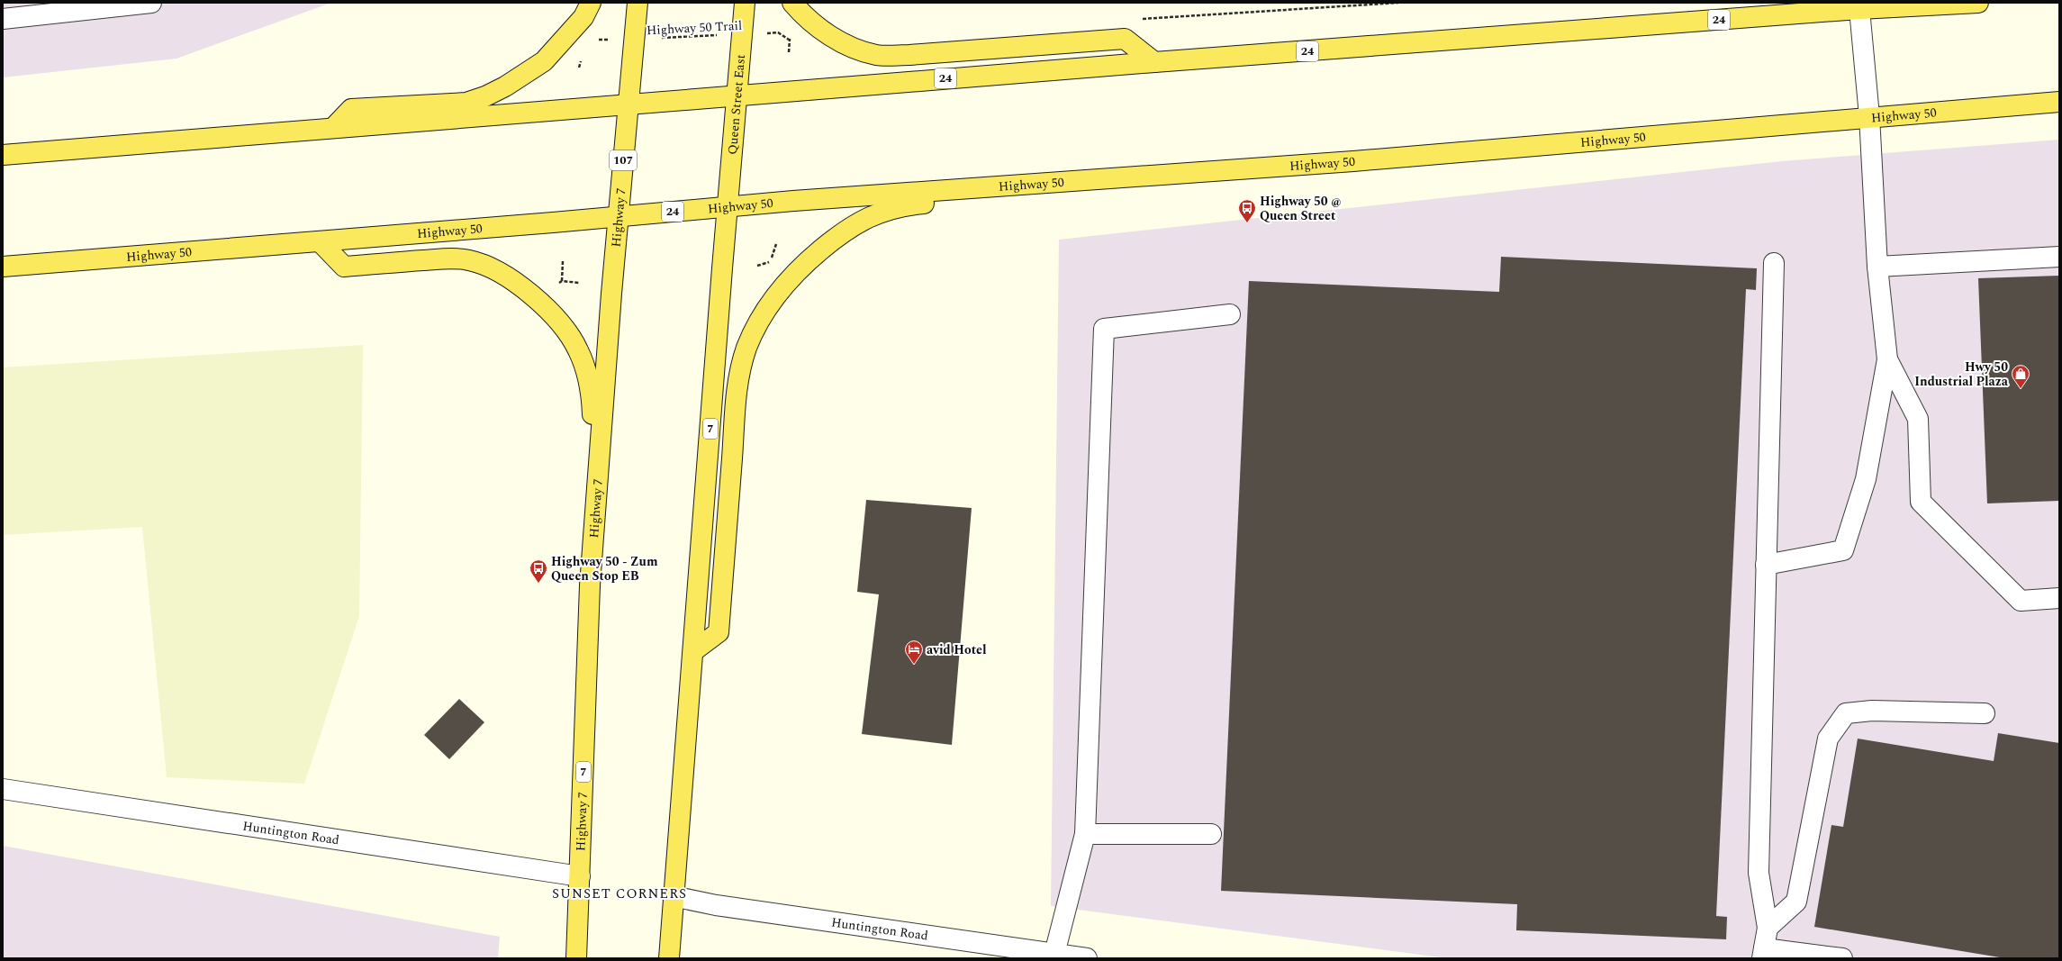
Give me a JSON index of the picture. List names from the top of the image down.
{
  "streets": {
    "main road": [
      "24",
      "Queen Street East",
      "Highway 50",
      "107",
      "Highway 7",
      "7"
    ],
    "street": ["Huntington Road"],
    "path": ["Highway 50 Trail"]
  },
  "crossings": [
    ["24", "Queen Street East"],
    ["24", "107"],
    ["24", "Highway 7"],
    ["Highway 50 Trail", "Queen Street East"],
    ["Highway 50 Trail", "107"],
    ["Queen Street East", "Highway 50"],
    ["Queen Street East", "7"],
    ["Highway 50", "Highway 7"],
    ["Highway 50", "7"],
    ["107", "Highway 7"],
    ["Highway 7", "Huntington Road"],
    ["7", "Huntington Road"]
  ],
  "districts": ["SUNSET CORNERS"],
  "places": {
    "bus stop": ["Highway 50 @ Queen Street", "Highway 50 - Zum Queen Stop EB"],
    "shop": ["Hwy 50 Industrial Plaza"],
    "hotel": ["avid Hotel"]
  }
}
